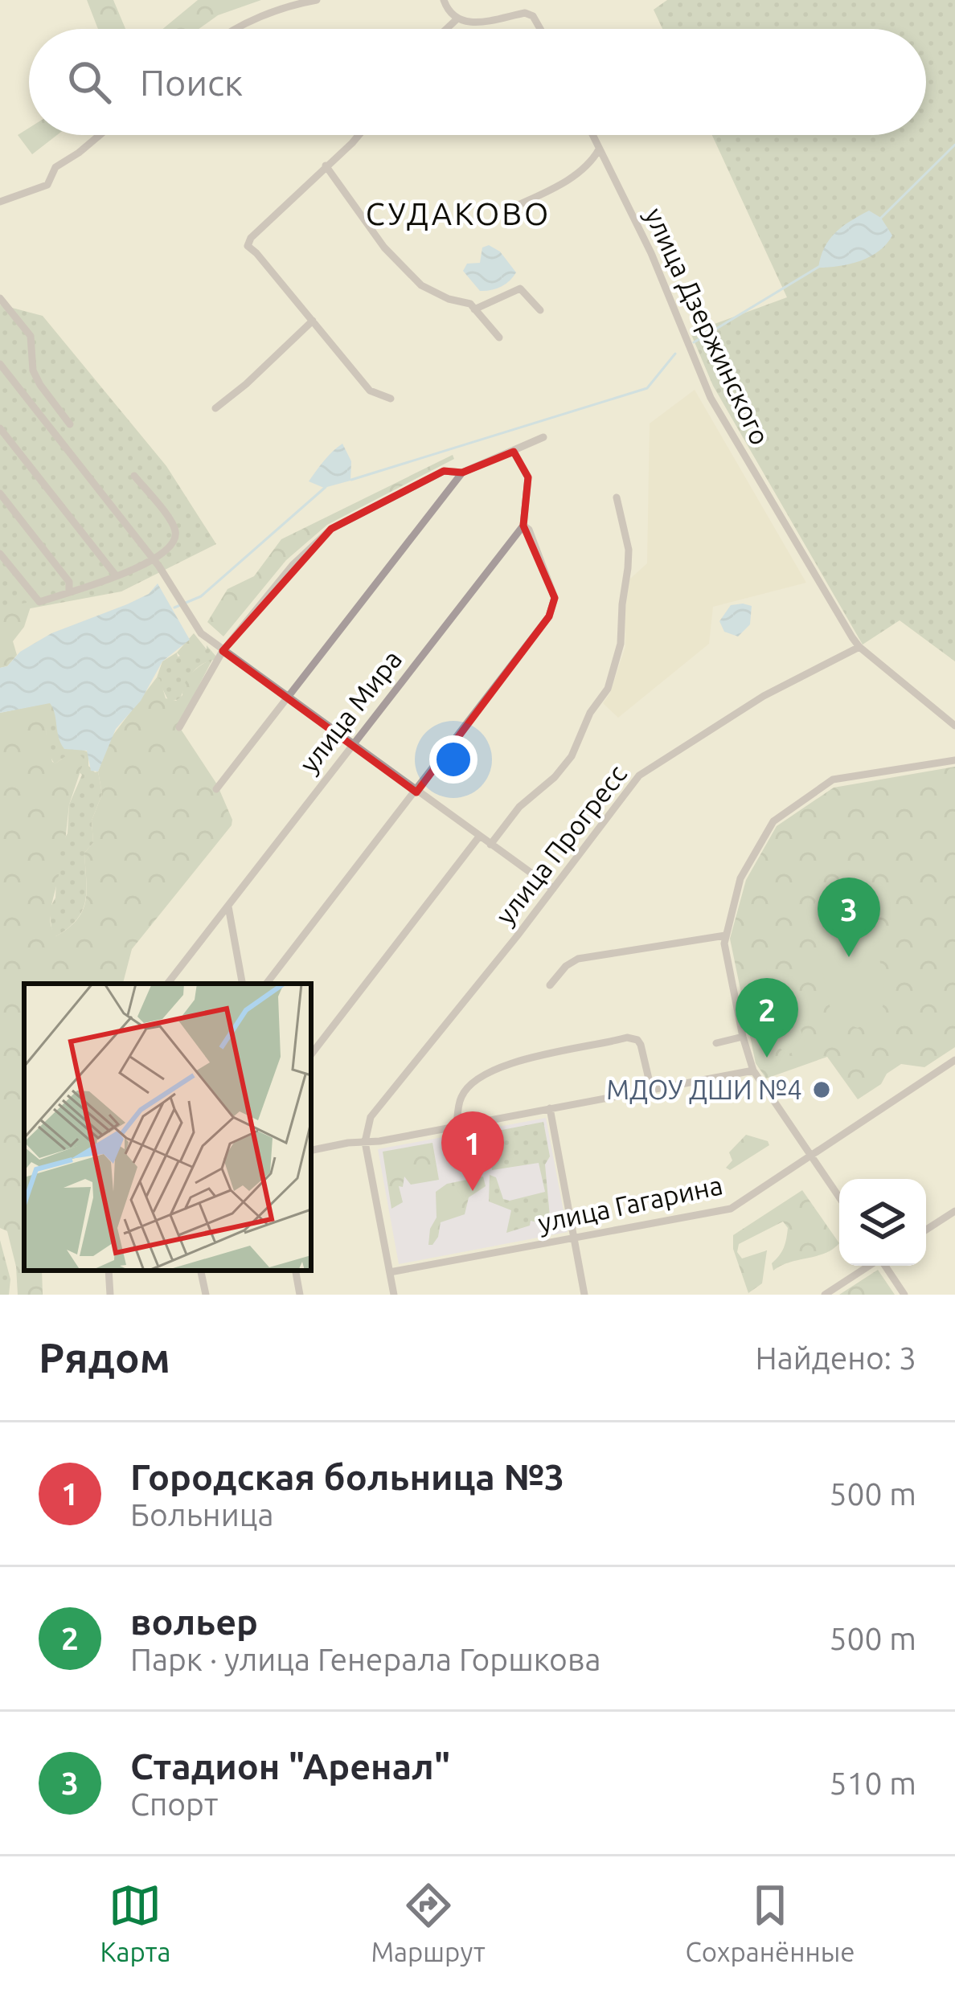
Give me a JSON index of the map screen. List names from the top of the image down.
{
  "streets": {
    "street": [
      "улица Дзержинского",
      "улица Мира",
      "улица Прогресс",
      "улица Гагарина"
    ]
  },
  "crossings": [
    ["улица Дзержинского", "улица Прогресс"]
  ],
  "districts": ["СУДАКОВО"],
  "places": ["МДОУ ДШИ №4"],
  "page": {
    "search": "Поиск",
    "pins": ["3", "2", "1"],
    "heading": ["Рядом", "Найдено: 3"],
    "list": [
      {
        "mark": "1",
        "name": "Городская больница №3",
        "note": "Больница",
        "value": "500 m"
      },
      {
        "mark": "2",
        "name": "вольер",
        "note": "Парк · улица Генерала Горшкова",
        "value": "500 m"
      },
      {
        "mark": "3",
        "name": "Стадион \"Аренал\"",
        "note": "Спорт",
        "value": "510 m"
      }
    ],
    "nav": ["Карта", "Маршрут", "Сохранённые"]
  }
}
